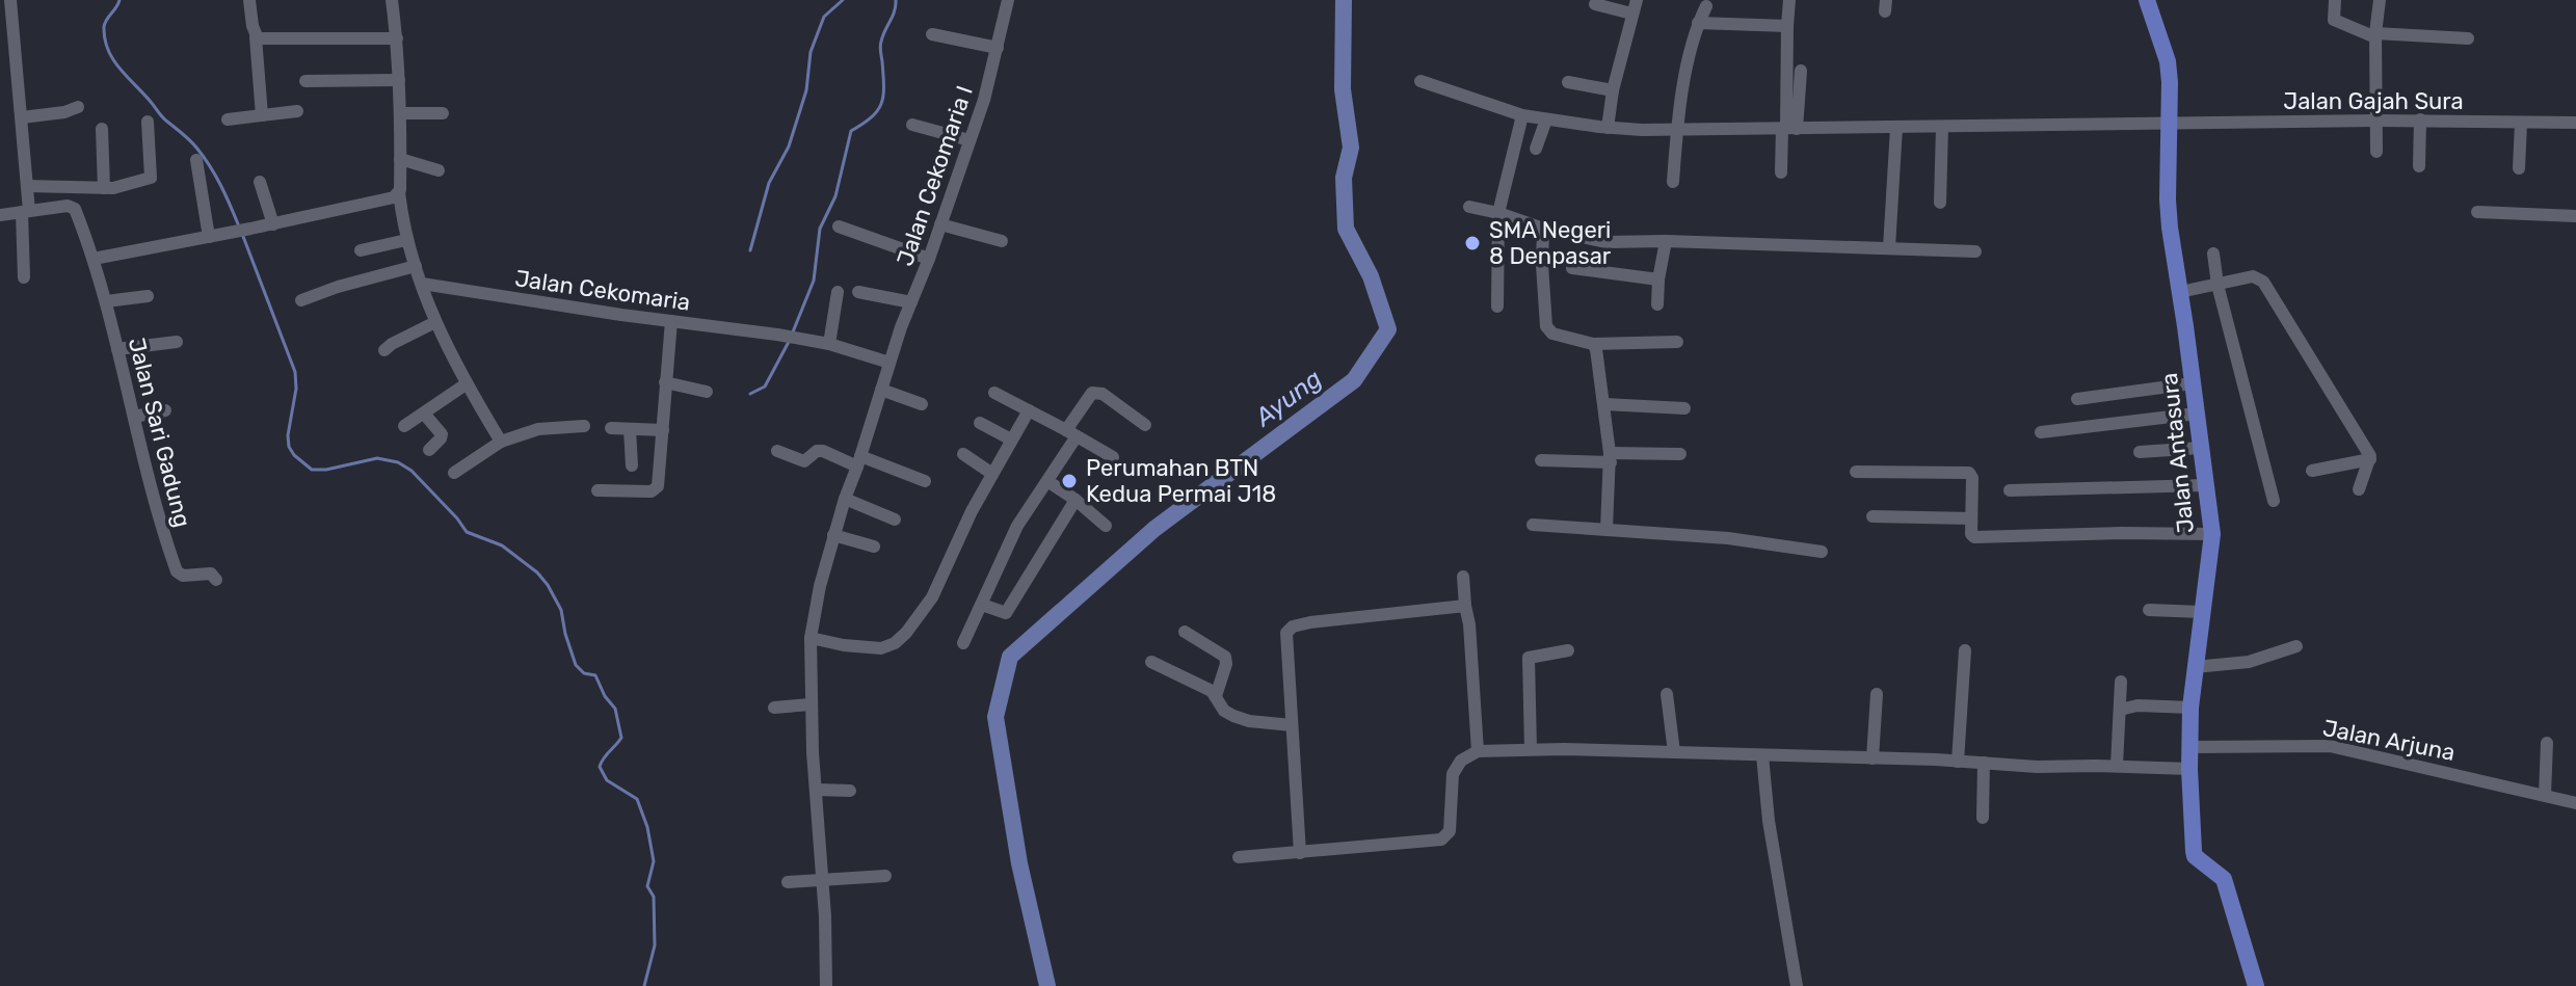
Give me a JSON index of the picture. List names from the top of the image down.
{
  "streets": {
    "main road": ["Jalan Antasura"],
    "street": [
      "Jalan Gajah Sura",
      "Jalan Cekomaria I",
      "Jalan Cekomaria",
      "Jalan Sari Gadung",
      "Jalan Arjuna"
    ]
  },
  "crossings": [
    ["Jalan Gajah Sura", "Jalan Antasura"],
    ["Jalan Cekomaria I", "Jalan Cekomaria"],
    ["Jalan Antasura", "Jalan Arjuna"]
  ],
  "water": ["Ayung"],
  "places": ["SMA Negeri 8 Denpasar", "Perumahan BTN Kedua Permai J18"]
}
